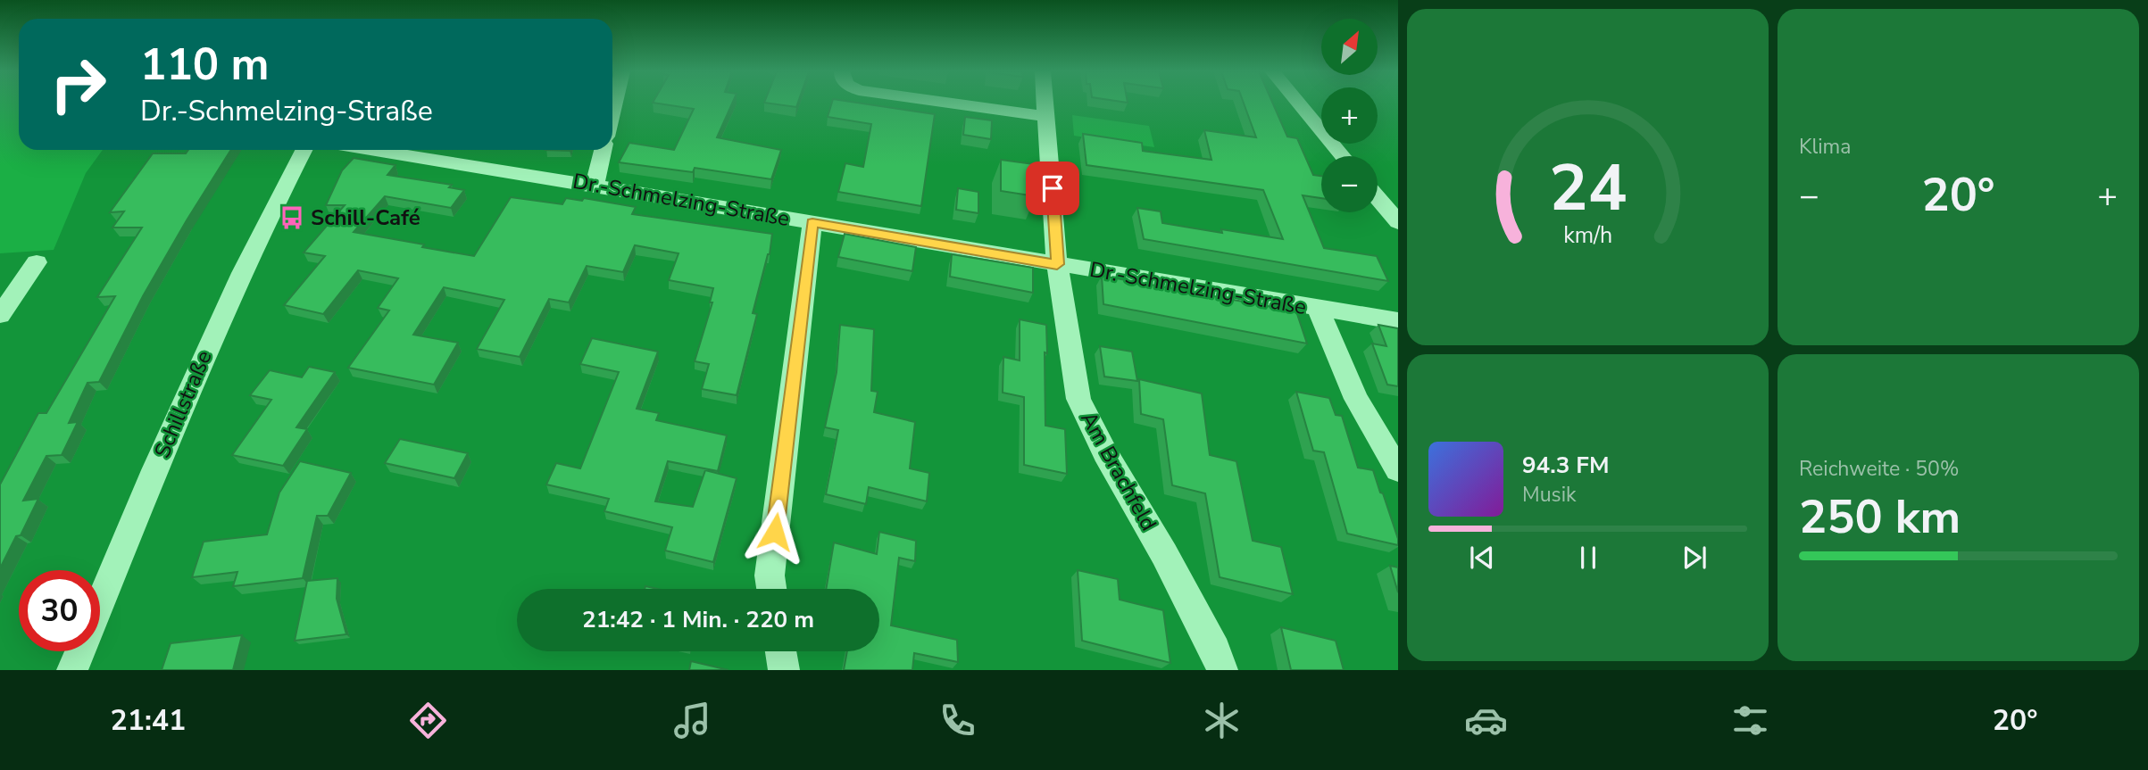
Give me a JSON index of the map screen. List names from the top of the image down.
{
  "streets": {
    "street": ["Dr.-Schmelzing-Straße", "Schillstraße", "Am Brachfeld"]
  },
  "crossings": [
    ["Dr.-Schmelzing-Straße", "Am Brachfeld"]
  ],
  "places": {
    "bus stop": ["Schill-Café"]
  },
  "north": "top right",
  "page": {
    "tile": [
      "Klima",
      ["Reichweite · 50%", "250 km"]
    ],
    "map_buttons": ["+", "−"],
    "turn": ["110 m", "Dr.-Schmelzing-Straße"],
    "heat": ["−", "20°", "+"],
    "song": ["94.3 FM", "Musik"],
    "limit": "30",
    "trip": "21:42 · 1 Min. · 220 m",
    "tabs": ["21:41", "20°"],
    "gauge": ["24", "km/h"]
  }
}
